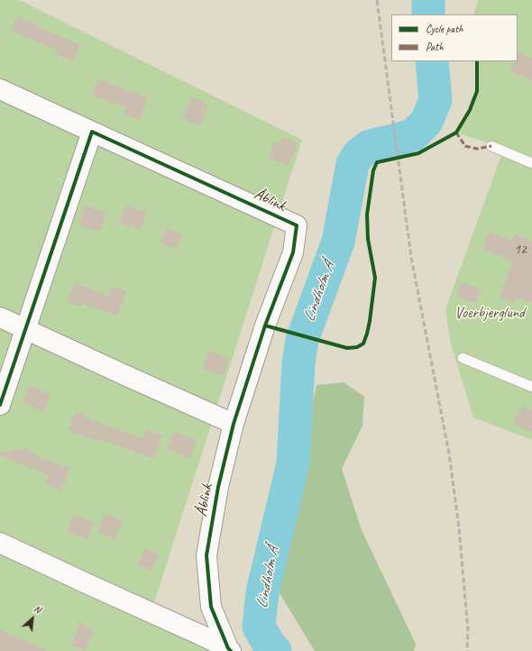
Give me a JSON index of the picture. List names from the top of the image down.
{
  "streets": {
    "street": ["Åblink"]
  },
  "water": ["Lindholm Å"],
  "parks": ["Voerbjerglund"],
  "house_numbers": ["12"],
  "legend": ["Cycle path", "Path"],
  "north": "top right"
}
